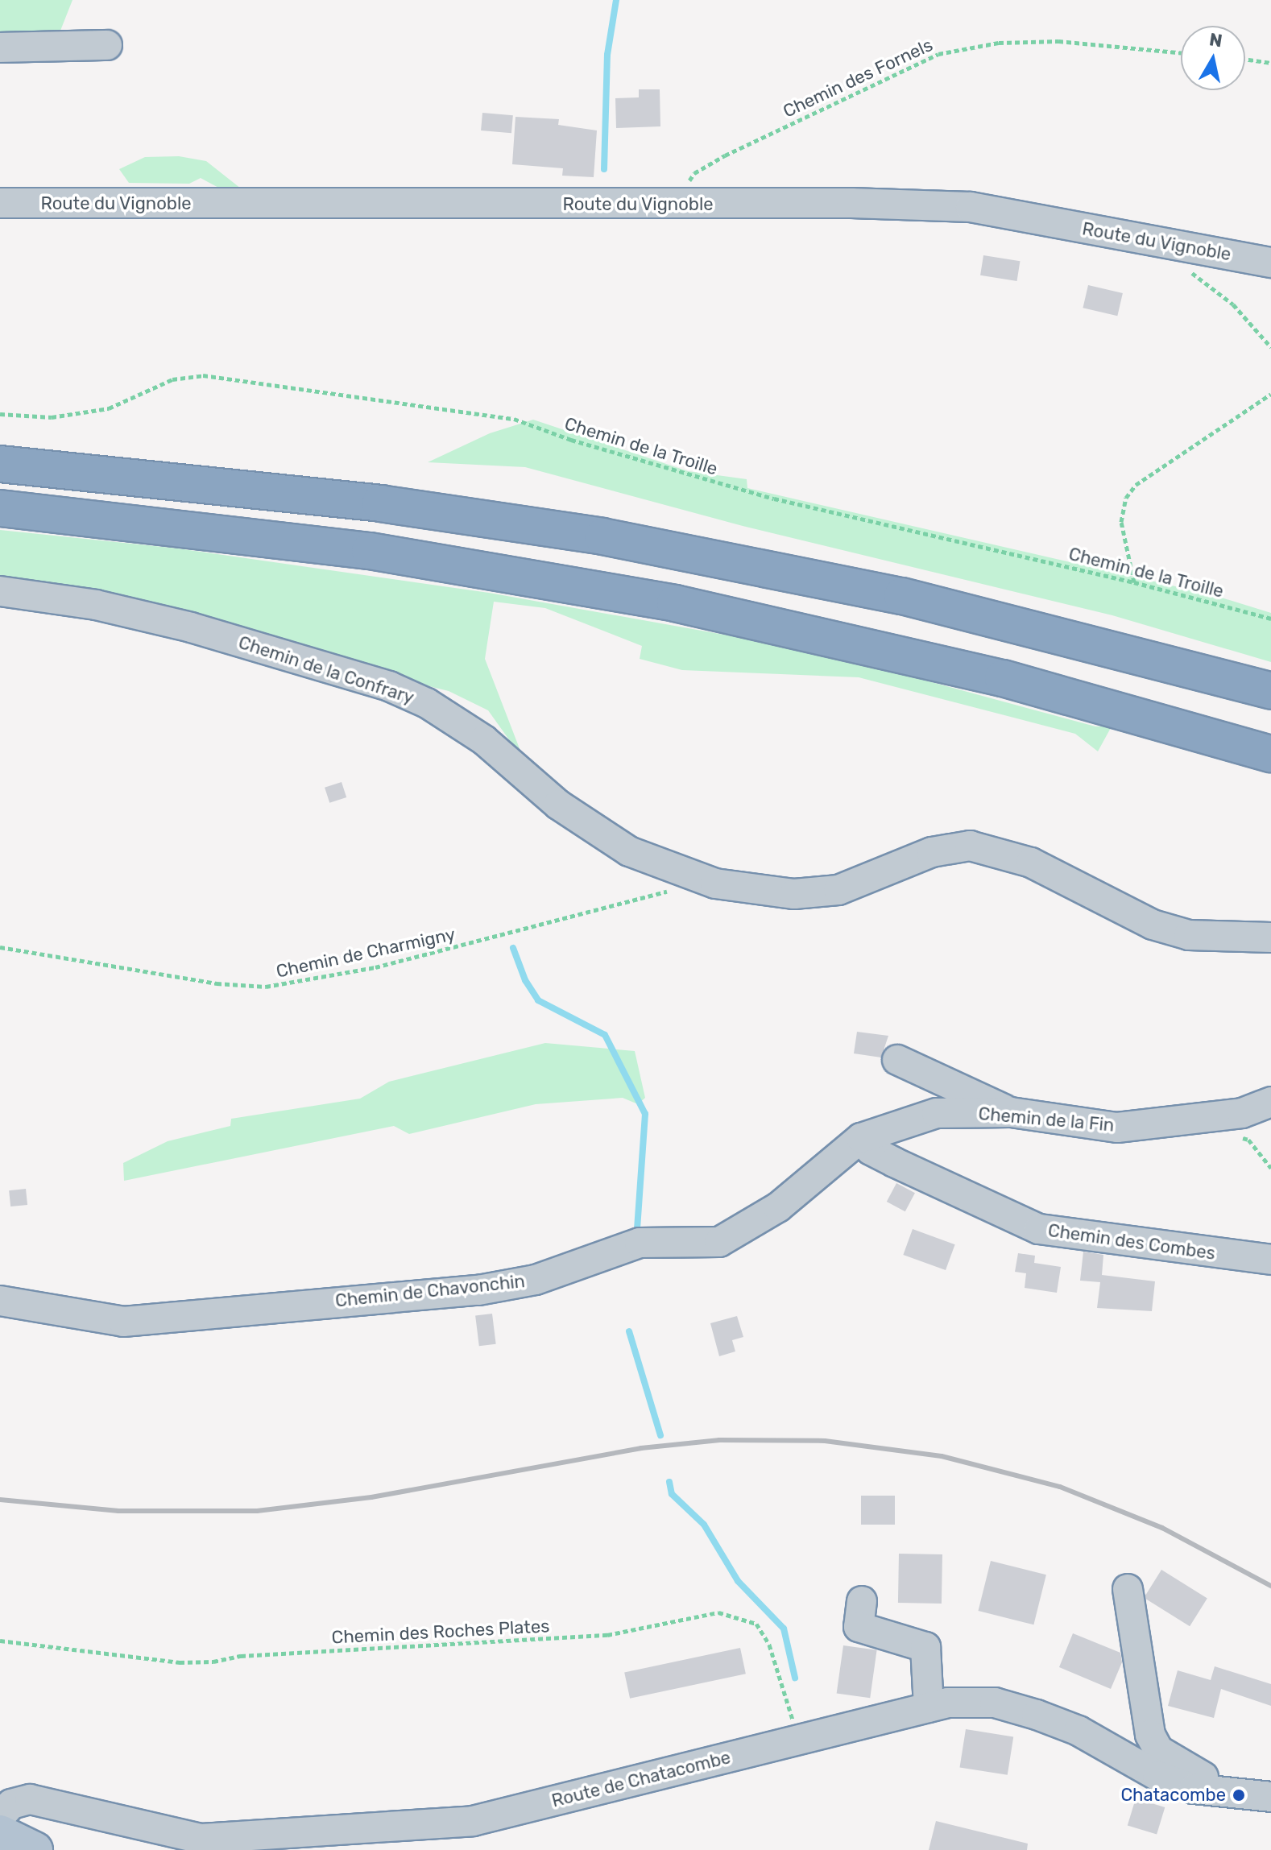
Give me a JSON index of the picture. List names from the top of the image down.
{
  "streets": {
    "street": [
      "Route du Vignoble",
      "Chemin de la Confrary",
      "Chemin de la Fin",
      "Chemin des Combes",
      "Chemin de Chavonchin",
      "Route de Chatacombe"
    ],
    "path": [
      "Chemin des Fornels",
      "Chemin de la Troille",
      "Chemin de Charmigny",
      "Chemin des Roches Plates"
    ]
  },
  "crossings": [
    ["Chemin des Fornels", "Route du Vignoble"],
    ["Chemin de la Confrary", "Chemin de Charmigny"],
    ["Chemin de la Fin", "Chemin des Combes"],
    ["Chemin de la Fin", "Chemin de Chavonchin"],
    ["Chemin des Combes", "Chemin de Chavonchin"],
    ["Chemin des Roches Plates", "Route de Chatacombe"]
  ],
  "places": ["Chatacombe"],
  "north": "top"
}
